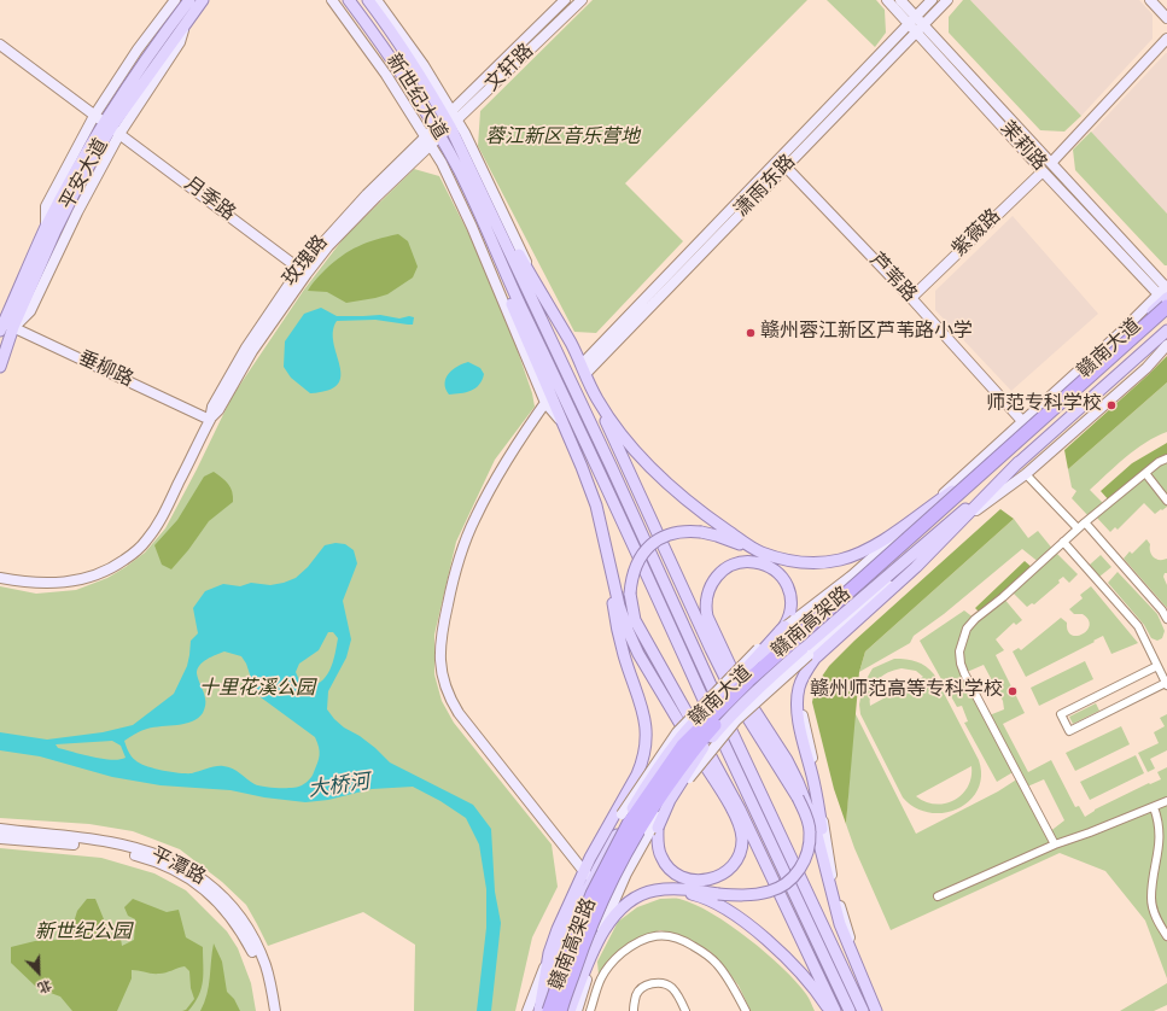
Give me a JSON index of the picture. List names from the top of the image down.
{
  "streets": {
    "highway": ["赣南高架路"],
    "main road": ["新世纪大道", "平安大道", "赣南大道"],
    "street": [
      "文轩路",
      "茉莉路",
      "潇雨东路",
      "月季路",
      "紫薇路",
      "玫瑰路",
      "芦苇路",
      "垂柳路",
      "平潭路"
    ]
  },
  "crossings": [
    ["文轩路", "新世纪大道"],
    ["文轩路", "玫瑰路"],
    ["新世纪大道", "玫瑰路"],
    ["茉莉路", "潇雨东路"],
    ["茉莉路", "紫薇路"],
    ["茉莉路", "赣南大道"],
    ["平安大道", "月季路"],
    ["平安大道", "垂柳路"],
    ["潇雨东路", "芦苇路"],
    ["月季路", "玫瑰路"],
    ["紫薇路", "芦苇路"],
    ["玫瑰路", "垂柳路"]
  ],
  "water": ["大桥河"],
  "parks": ["蓉江新区音乐营地", "十里花溪公园", "新世纪公园"],
  "places": ["赣州蓉江新区芦苇路小学", "师范专科学校", "赣州师范高等专科学校"],
  "north": "bottom right"
}
